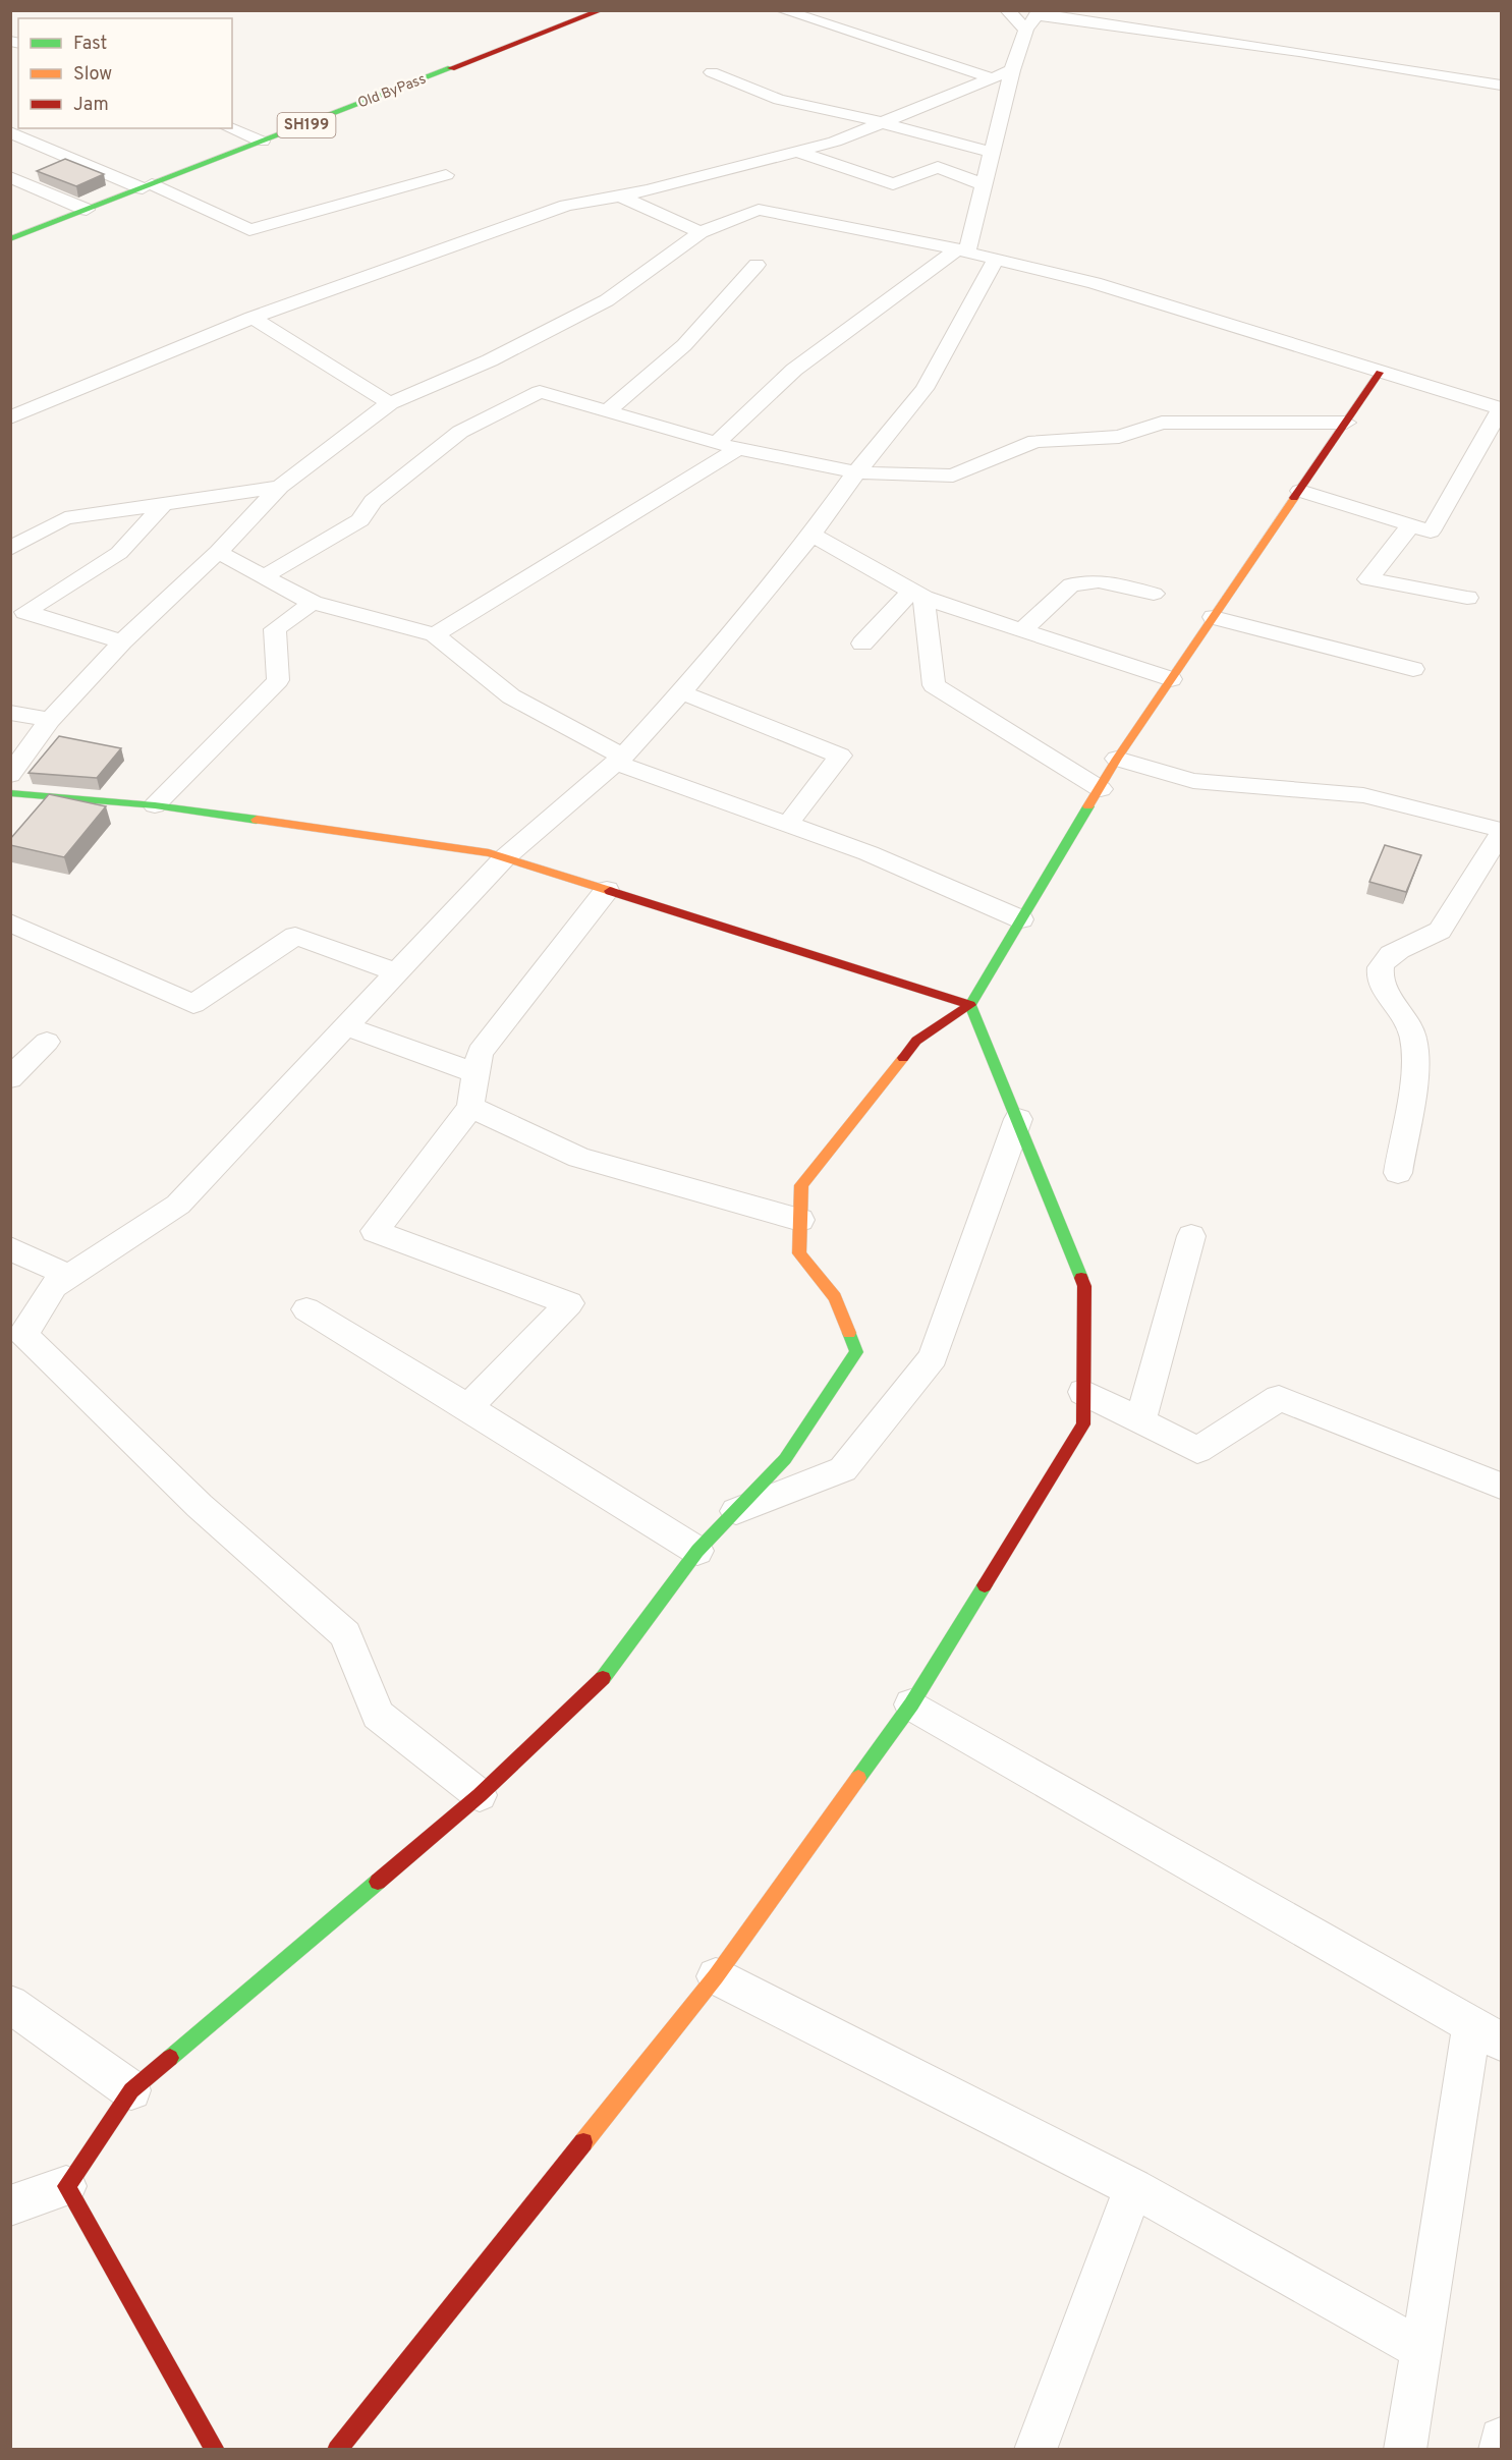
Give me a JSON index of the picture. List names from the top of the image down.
{
  "streets": {
    "main road": ["Old ByPass", "SH199"]
  },
  "legend": ["Fast", "Slow", "Jam"]
}
